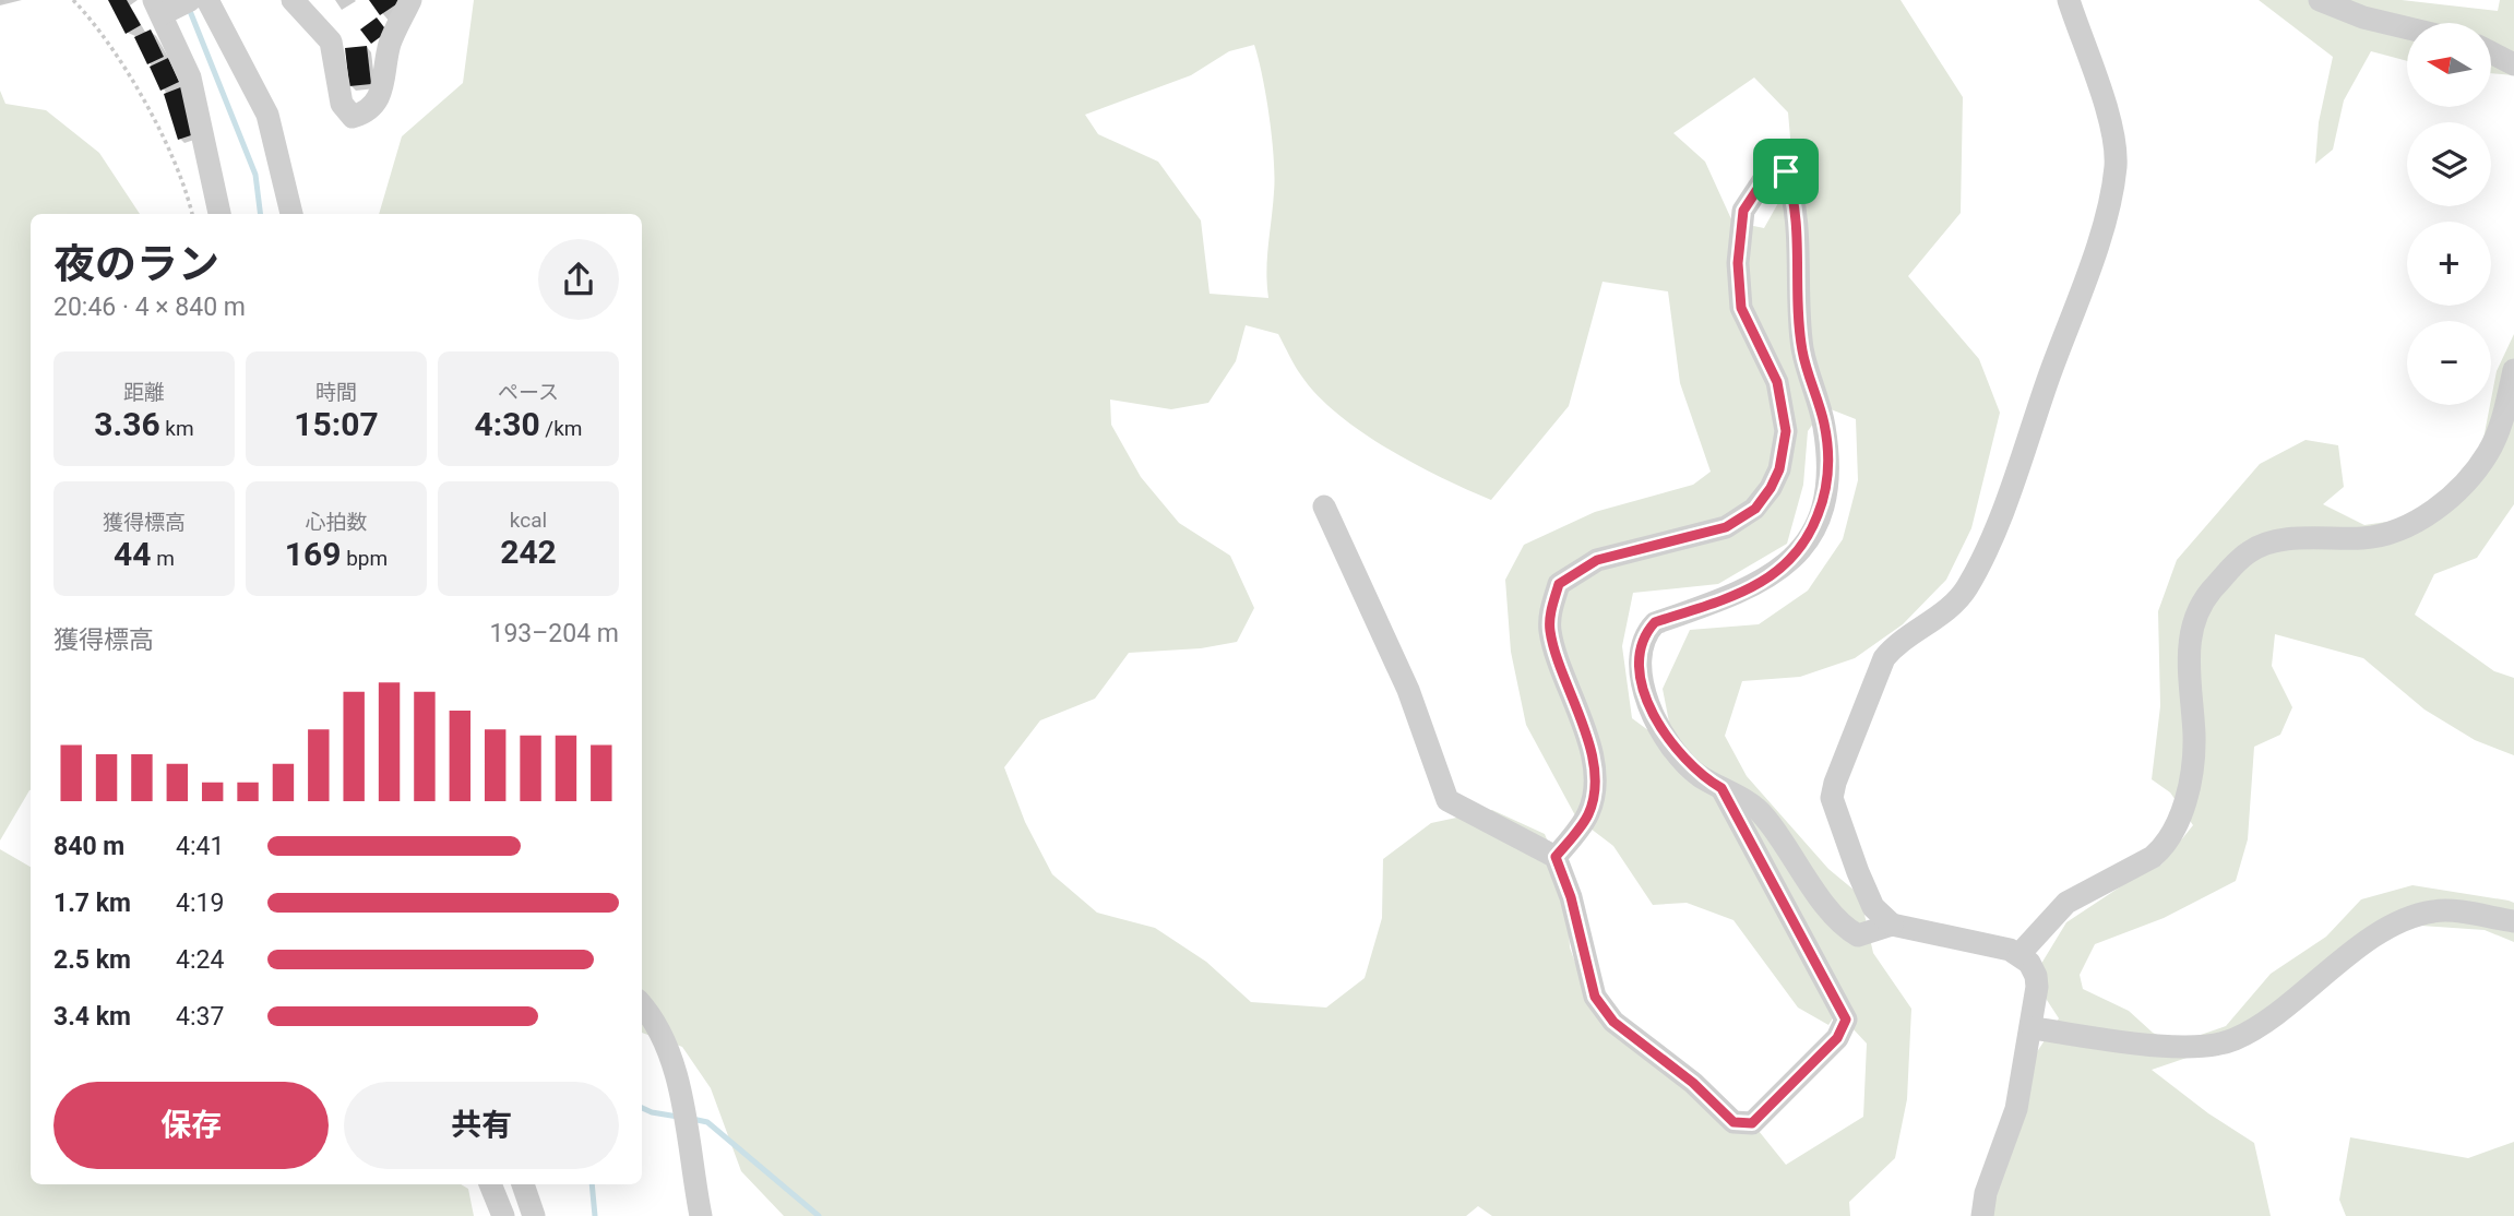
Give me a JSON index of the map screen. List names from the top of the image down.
{
  "north": "left",
  "page": {
    "map_buttons": ["+", "−"],
    "heading": ["夜のラン", "20:46 · 4 × 840 m"],
    "stats": [
      ["距離", "3.36 km"],
      ["時間", "15:07"],
      ["ペース", "4:30 /km"],
      ["獲得標高", "44 m"],
      ["心拍数", "169 bpm"],
      ["kcal", "242"]
    ],
    "chart": ["獲得標高", "193–204 m"],
    "list": [
      {
        "name": "840 m",
        "note": "4:41"
      },
      {
        "name": "1.7 km",
        "note": "4:19"
      },
      {
        "name": "2.5 km",
        "note": "4:24"
      },
      {
        "name": "3.4 km",
        "note": "4:37"
      }
    ],
    "buttons": ["保存", "共有"]
  }
}
